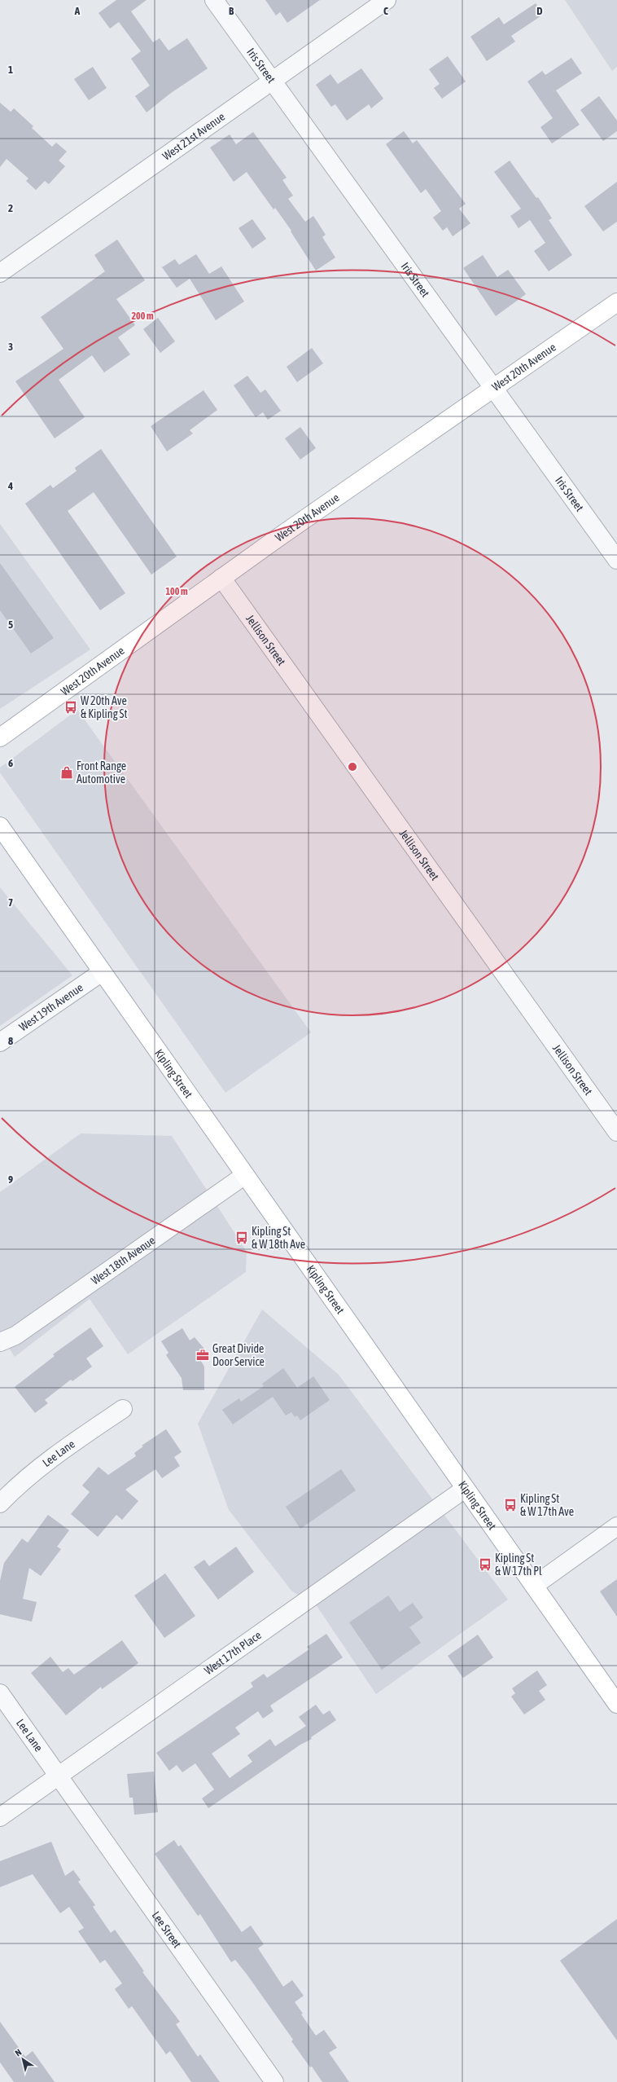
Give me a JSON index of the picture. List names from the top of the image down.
{
  "streets": {
    "main road": ["West 20th Avenue", "Kipling Street"],
    "street": [
      "Iris Street",
      "West 21st Avenue",
      "Jellison Street",
      "West 19th Avenue",
      "West 18th Avenue",
      "Lee Lane",
      "West 17th Place",
      "Lee Street"
    ]
  },
  "crossings": [
    ["Iris Street", "West 21st Avenue"],
    ["Iris Street", "West 20th Avenue"],
    ["West 20th Avenue", "Jellison Street"],
    ["West 19th Avenue", "Kipling Street"],
    ["Kipling Street", "West 18th Avenue"],
    ["Kipling Street", "West 17th Place"],
    ["Lee Lane", "West 17th Place"],
    ["Lee Lane", "Lee Street"],
    ["West 17th Place", "Lee Street"]
  ],
  "places": {
    "bus stop": [
      "W 20th Ave & Kipling St",
      "Kipling St & W 18th Ave",
      "Kipling St & W 17th Ave",
      "Kipling St & W 17th Pl"
    ],
    "shop": ["Front Range Automotive"],
    "office": ["Great Divide Door Service"]
  },
  "north": "top left",
  "grid": {
    "columns": [
      "A",
      "B",
      "C",
      "D"
    ],
    "rows": [
      "1",
      "2",
      "3",
      "4",
      "5",
      "6",
      "7",
      "8",
      "9"
    ]
  },
  "rings": ["200 m", "100 m"]
}
